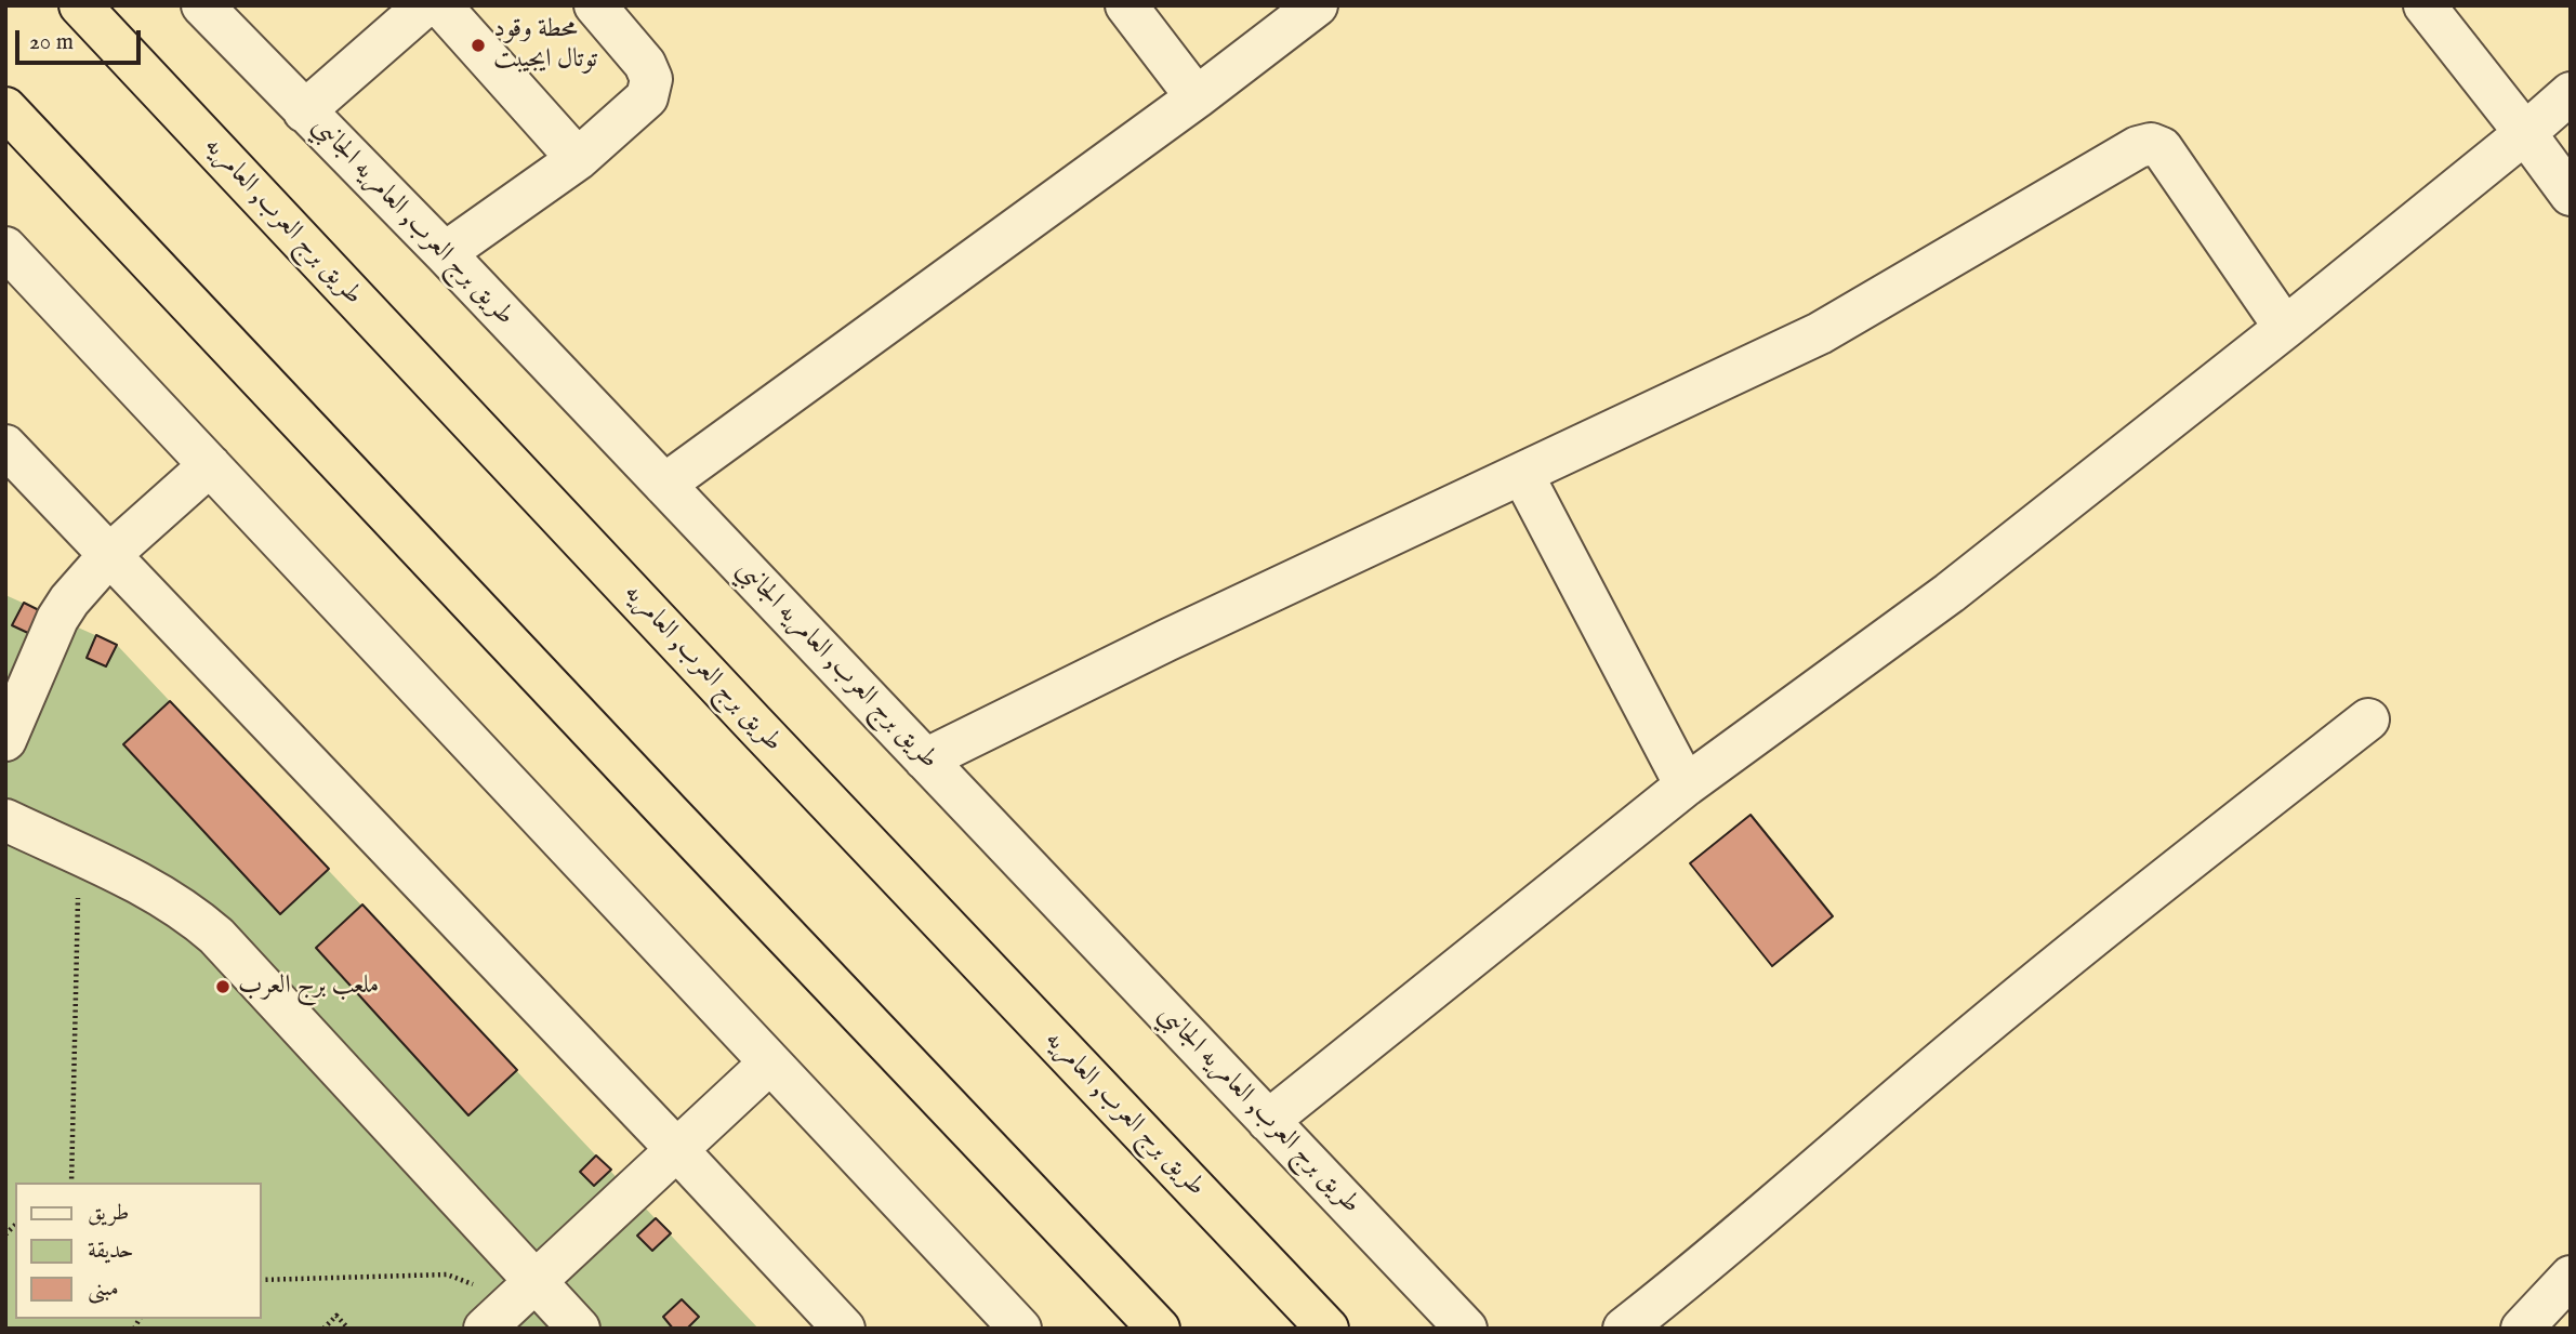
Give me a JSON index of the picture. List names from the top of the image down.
{
  "streets": {
    "highway": ["طريق برج العرب, العامريه"],
    "street": ["طريق برج العرب, العامريه الجانبي"]
  },
  "places": ["محطة وقود توتال ايجيبت", "ملعب برج العرب"],
  "legend": ["طريق", "حديقة", "مبنى"],
  "scale_bar": "20 m"
}
